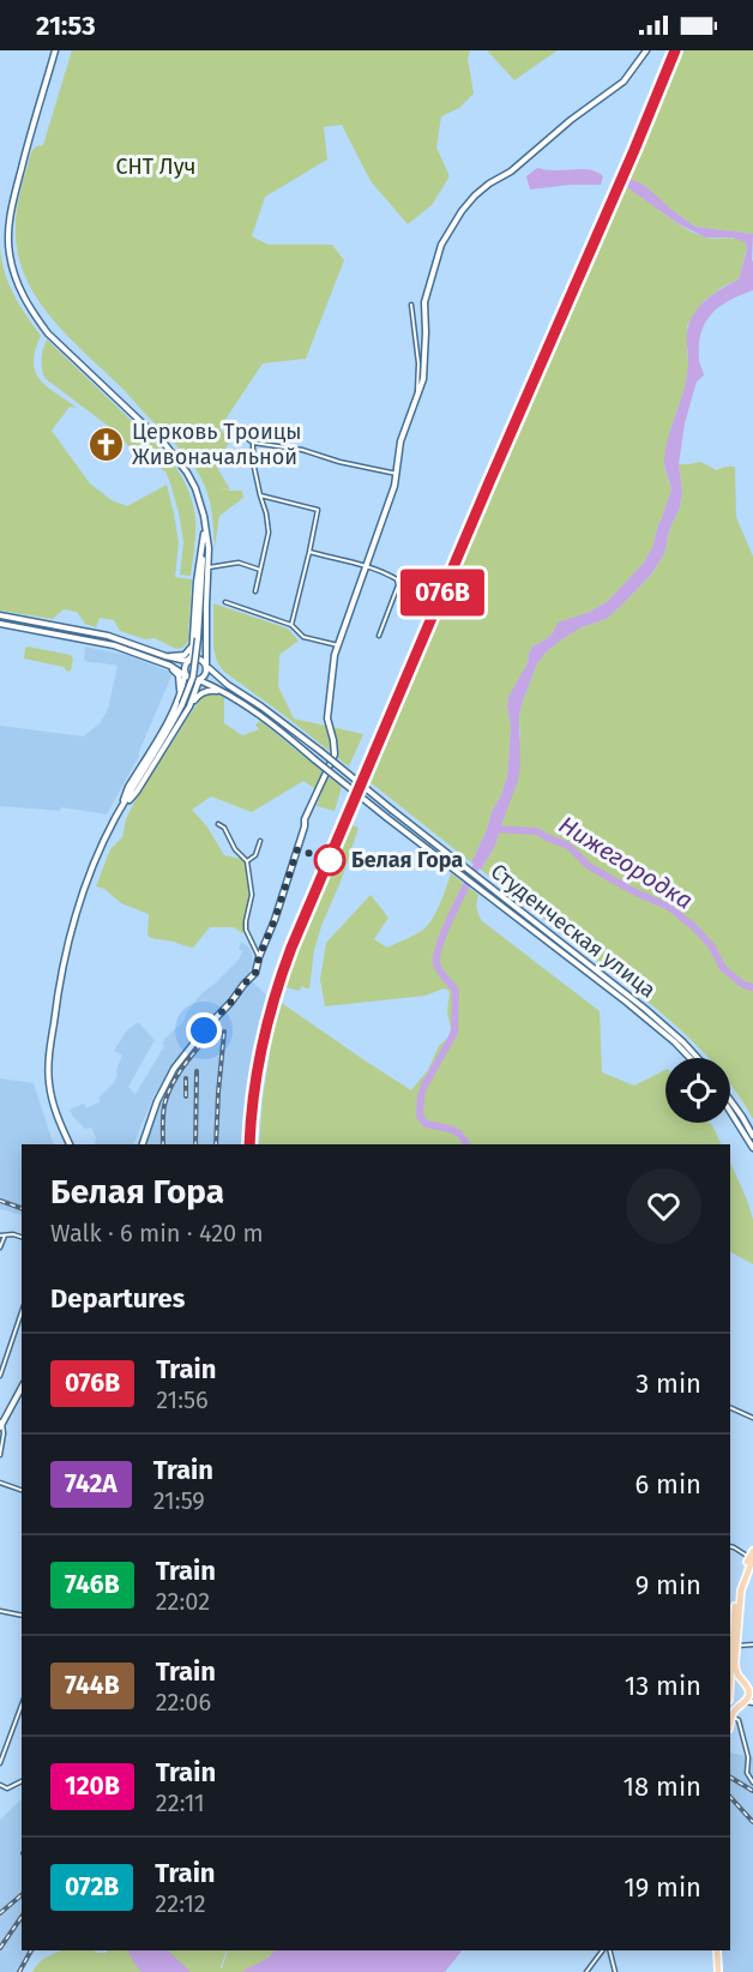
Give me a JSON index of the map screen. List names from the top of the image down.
{
  "streets": {
    "main road": ["Студенческая улица"]
  },
  "water": ["Нижегородка"],
  "parks": ["СНТ Луч"],
  "places": {
    "church": ["Церковь Троицы Живоначальной"],
    "other": ["Белая Гора"]
  },
  "page": {
    "status": "21:53",
    "on_map": "076В",
    "heading": [
      ["Белая Гора", "Walk · 6 min · 420 m"],
      "Departures"
    ],
    "list": [
      {
        "mark": "076В",
        "name": "Train",
        "note": "21:56",
        "value": "3 min"
      },
      {
        "mark": "742А",
        "name": "Train",
        "note": "21:59",
        "value": "6 min"
      },
      {
        "mark": "746В",
        "name": "Train",
        "note": "22:02",
        "value": "9 min"
      },
      {
        "mark": "744В",
        "name": "Train",
        "note": "22:06",
        "value": "13 min"
      },
      {
        "mark": "120В",
        "name": "Train",
        "note": "22:11",
        "value": "18 min"
      },
      {
        "mark": "072В",
        "name": "Train",
        "note": "22:12",
        "value": "19 min"
      }
    ]
  }
}
